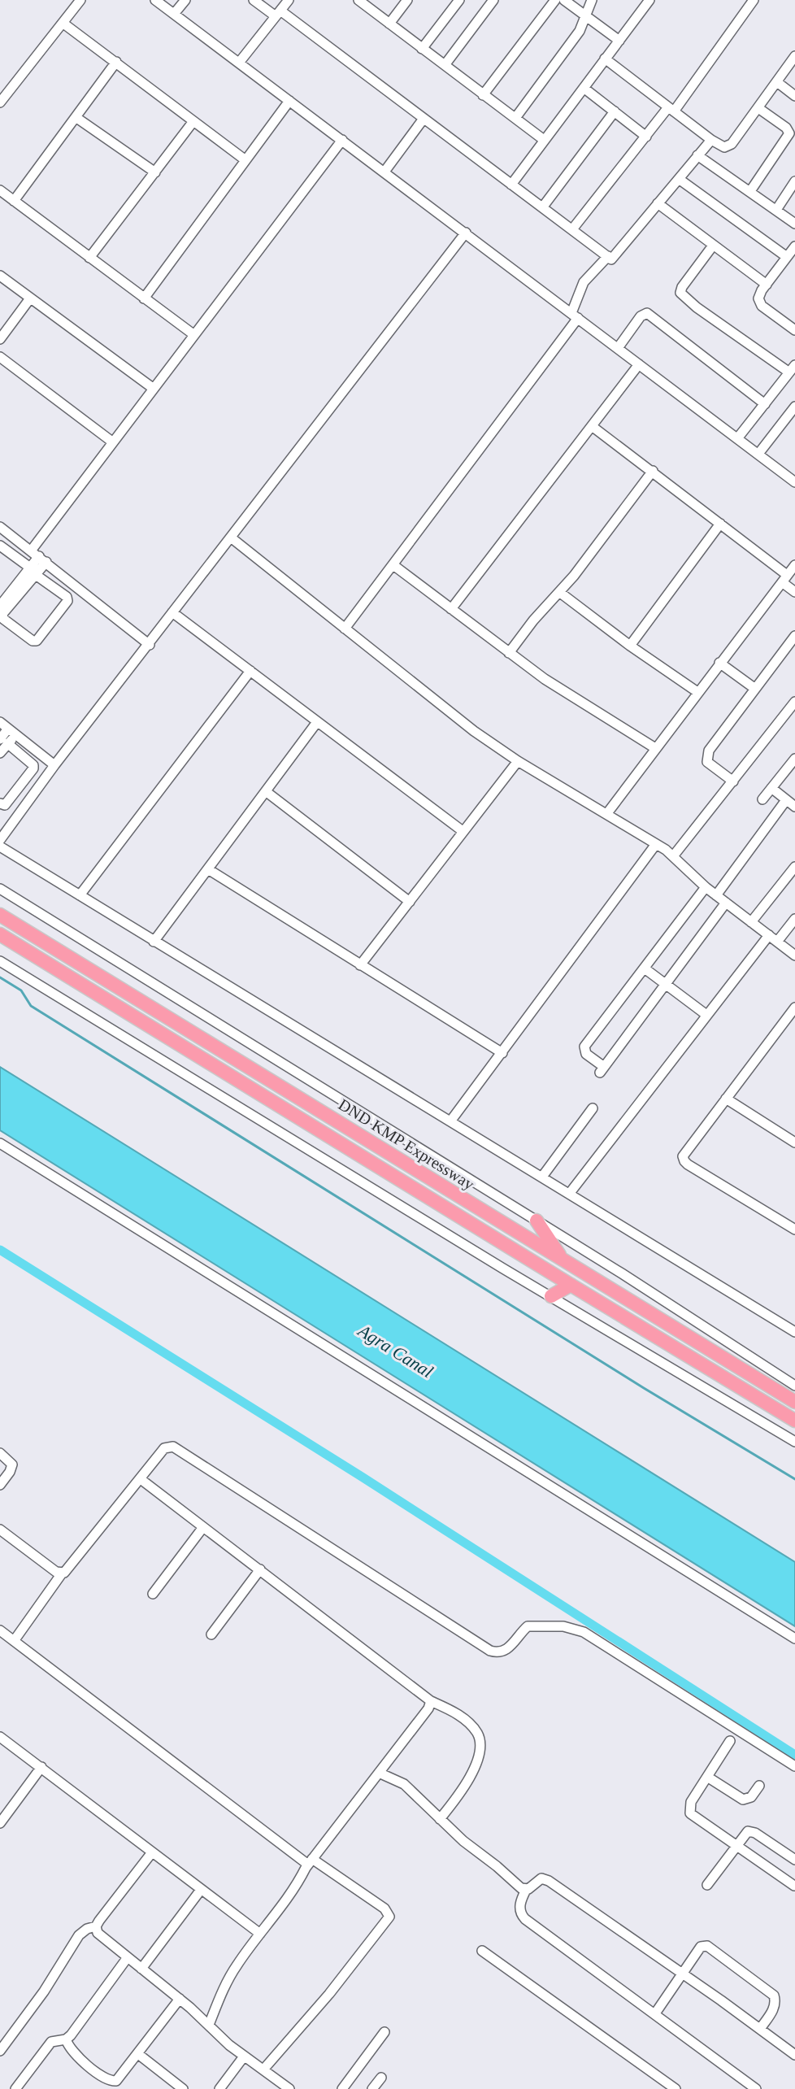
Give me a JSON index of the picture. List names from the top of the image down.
{
  "streets": {
    "highway": ["DND KMP Expressway"]
  },
  "water": ["Agra Canal"]
}
